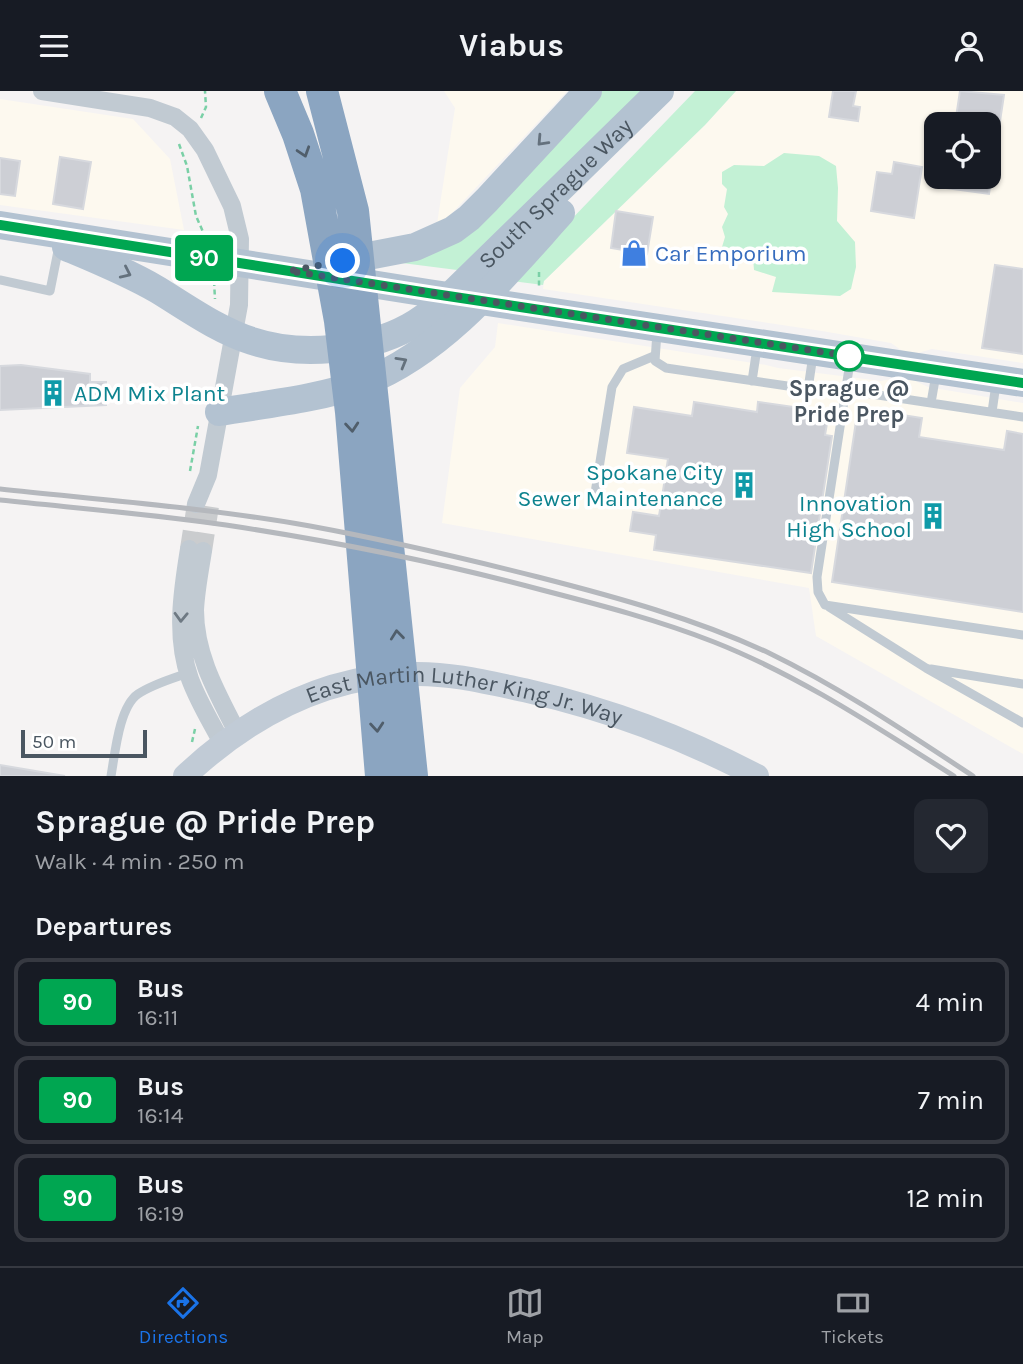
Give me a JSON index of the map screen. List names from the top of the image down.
{
  "streets": {
    "main road": ["South Sprague Way"],
    "street": ["East Martin Luther King Jr. Way"]
  },
  "places": {
    "shop": ["Car Emporium"],
    "other": ["Sprague @ Pride Prep"],
    "building": ["ADM Mix Plant", "Spokane City Sewer Maintenance", "Innovation High School"]
  },
  "lines": ["bus line 90"],
  "scale_bar": "50 m",
  "page": {
    "header": "Viabus",
    "on_map": "90",
    "scale": "50 m",
    "heading": [
      ["Sprague @ Pride Prep", "Walk · 4 min · 250 m"],
      "Departures"
    ],
    "list": [
      {
        "mark": "90",
        "name": "Bus",
        "note": "16:11",
        "value": "4 min"
      },
      {
        "mark": "90",
        "name": "Bus",
        "note": "16:14",
        "value": "7 min"
      },
      {
        "mark": "90",
        "name": "Bus",
        "note": "16:19",
        "value": "12 min"
      }
    ],
    "tabs": ["Directions", "Map", "Tickets"]
  }
}
